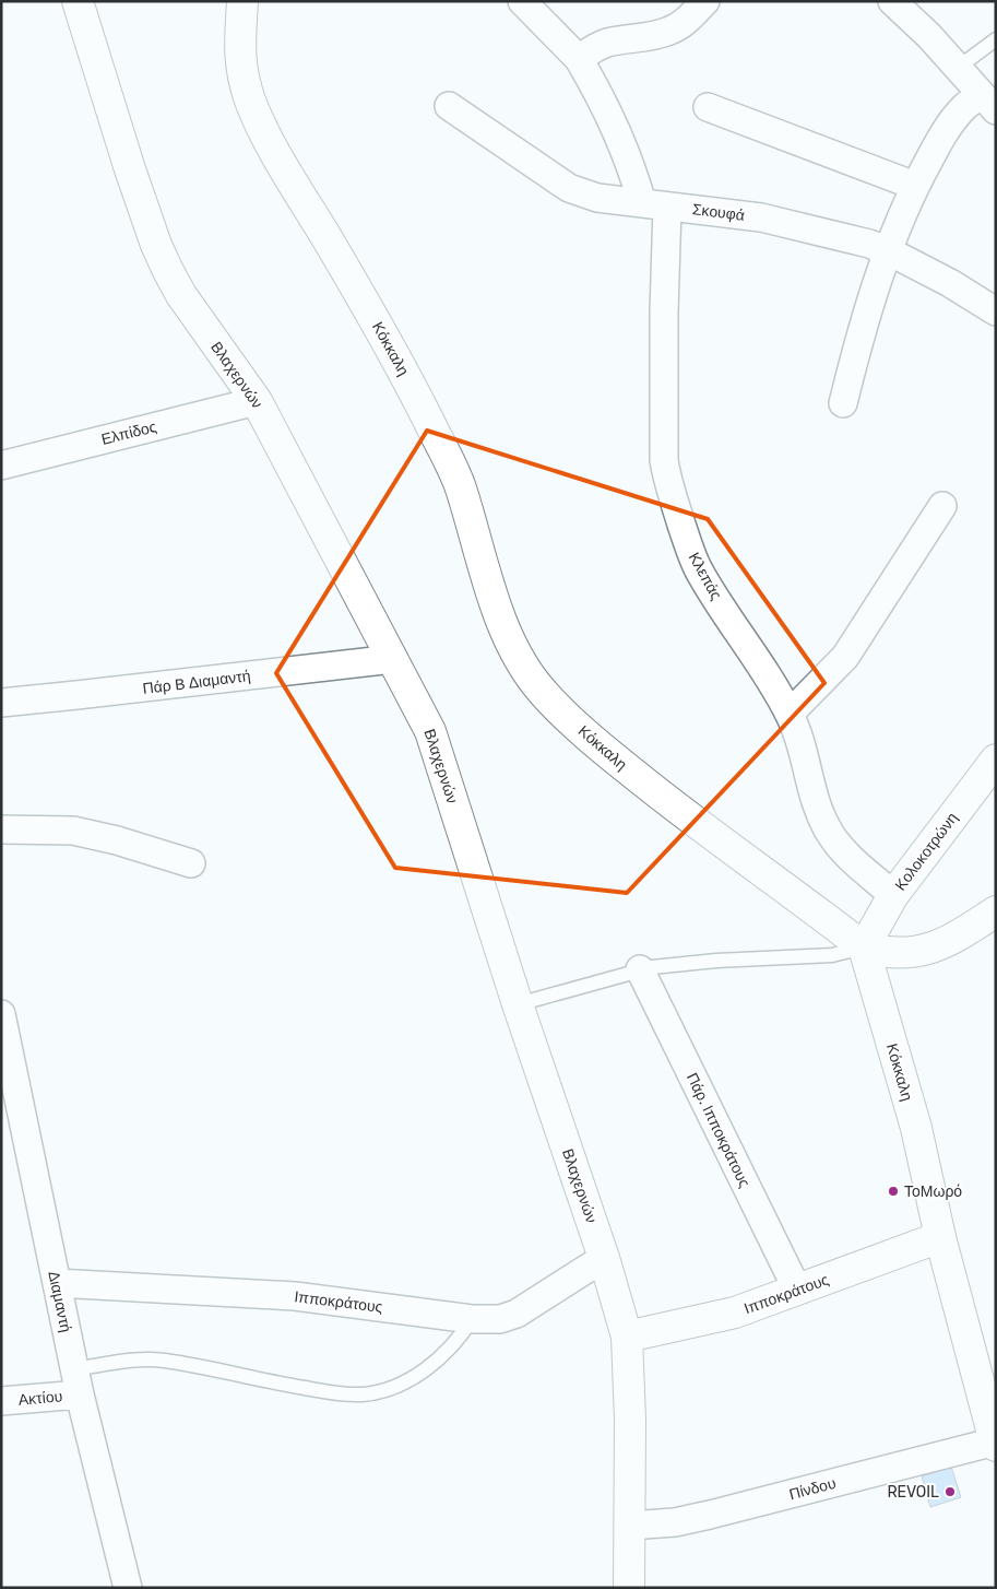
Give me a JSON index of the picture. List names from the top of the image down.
{
  "streets": {
    "street": [
      "Σκουφά",
      "Κόκκαλη",
      "Βλαχερνών",
      "Ελπίδος",
      "Κλεπάς",
      "Πάρ Β Διαμαντή",
      "Κολοκοτρώνη",
      "Πάρ. Ιπποκράτους",
      "Ιπποκράτους",
      "Διαμαντή",
      "Ακτίου",
      "Πίνδου"
    ]
  },
  "crossings": [
    ["Σκουφά", "Κλεπάς"],
    ["Κόκκαλη", "Κολοκοτρώνη"],
    ["Κόκκαλη", "Ιπποκράτους"],
    ["Κόκκαλη", "Πίνδου"],
    ["Βλαχερνών", "Ελπίδος"],
    ["Βλαχερνών", "Πάρ Β Διαμαντή"],
    ["Βλαχερνών", "Ιπποκράτους"],
    ["Βλαχερνών", "Πίνδου"],
    ["Κλεπάς", "Κολοκοτρώνη"],
    ["Πάρ. Ιπποκράτους", "Ιπποκράτους"],
    ["Ιπποκράτους", "Διαμαντή"],
    ["Διαμαντή", "Ακτίου"]
  ],
  "places": ["ΤοΜωρό", "REVOIL"]
}
